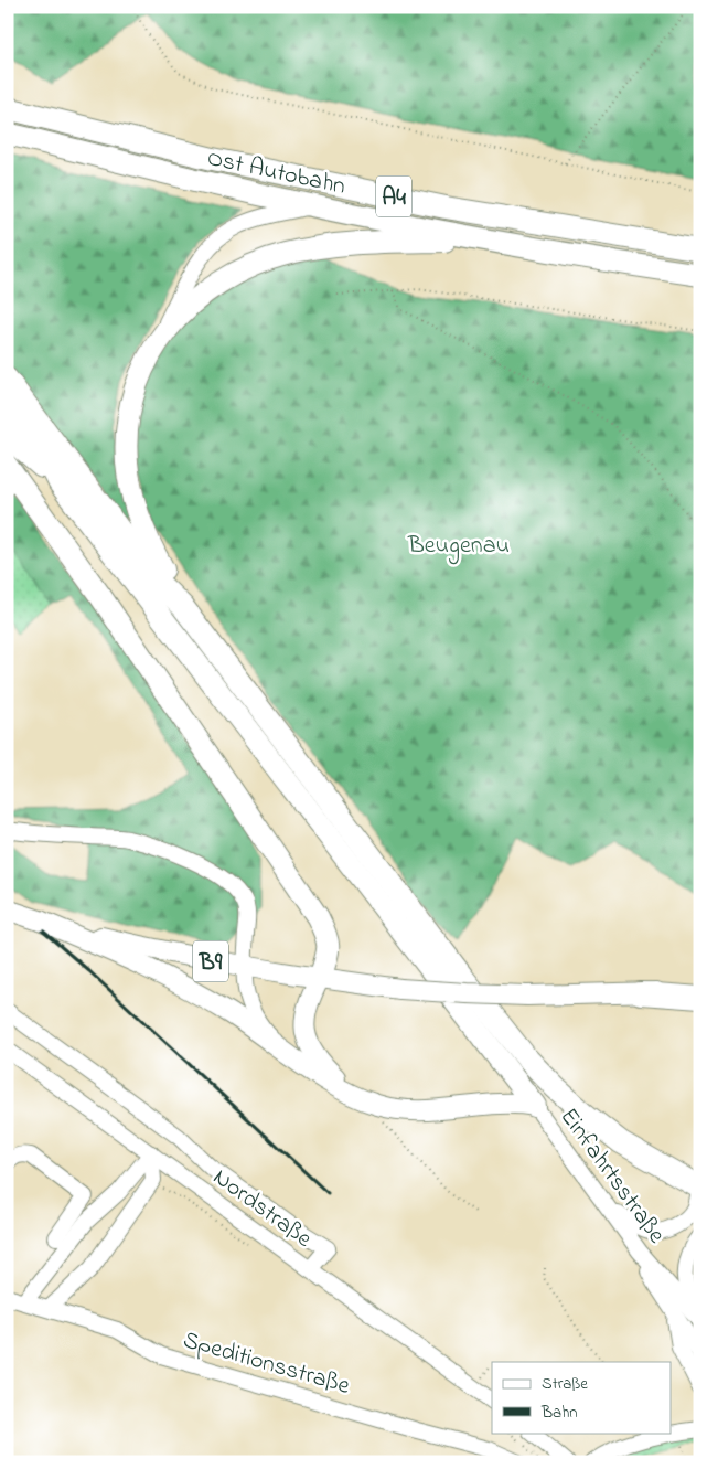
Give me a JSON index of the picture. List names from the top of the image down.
{
  "streets": {
    "highway": ["Ost Autobahn", "A4"],
    "main road": ["B9"],
    "street": ["Einfahrtsstraße", "Nordstraße", "Speditionsstraße"]
  },
  "parks": ["Beugenau"],
  "legend": ["Straße", "Bahn"]
}
